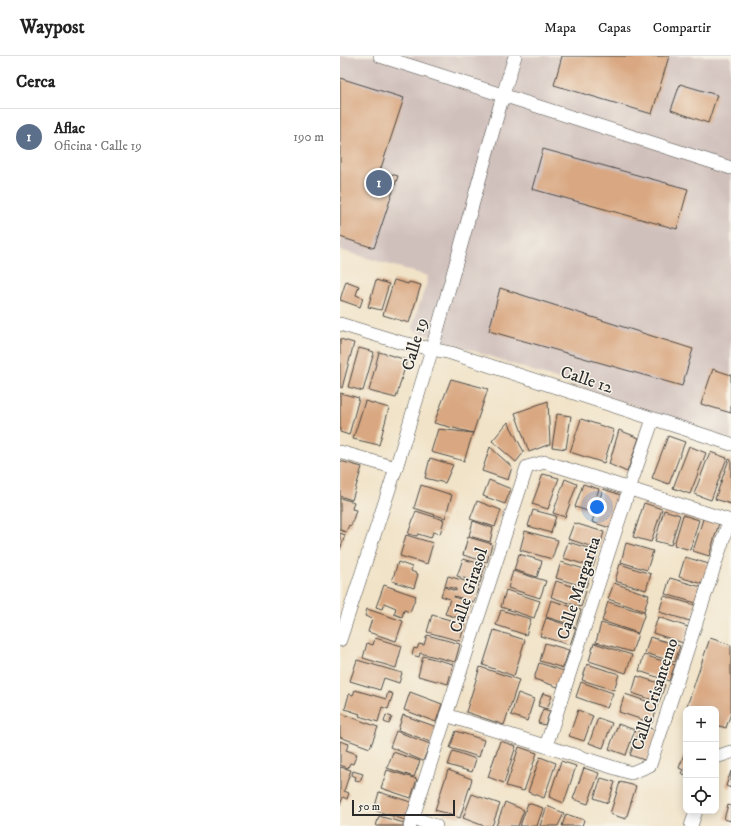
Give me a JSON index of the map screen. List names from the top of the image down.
{
  "streets": {
    "street": [
      "Calle 19",
      "Calle 12",
      "Calle Margarita",
      "Calle Girasol",
      "Calle Crisantemo"
    ]
  },
  "crossings": [
    ["Calle 19", "Calle 12"],
    ["Calle 12", "Calle Margarita"],
    ["Calle Margarita", "Calle Girasol"],
    ["Calle Margarita", "Calle Crisantemo"],
    ["Calle Girasol", "Calle Crisantemo"]
  ],
  "scale_bar": "50 m",
  "page": {
    "header": "Waypost",
    "nav": ["Mapa", "Capas", "Compartir"],
    "heading": "Cerca",
    "list": [
      {
        "mark": "1",
        "name": "Aflac",
        "note": "Oficina · Calle 19",
        "value": "190 m"
      }
    ],
    "pins": "1",
    "map_buttons": ["+", "−"],
    "scale": "50 m"
  }
}
